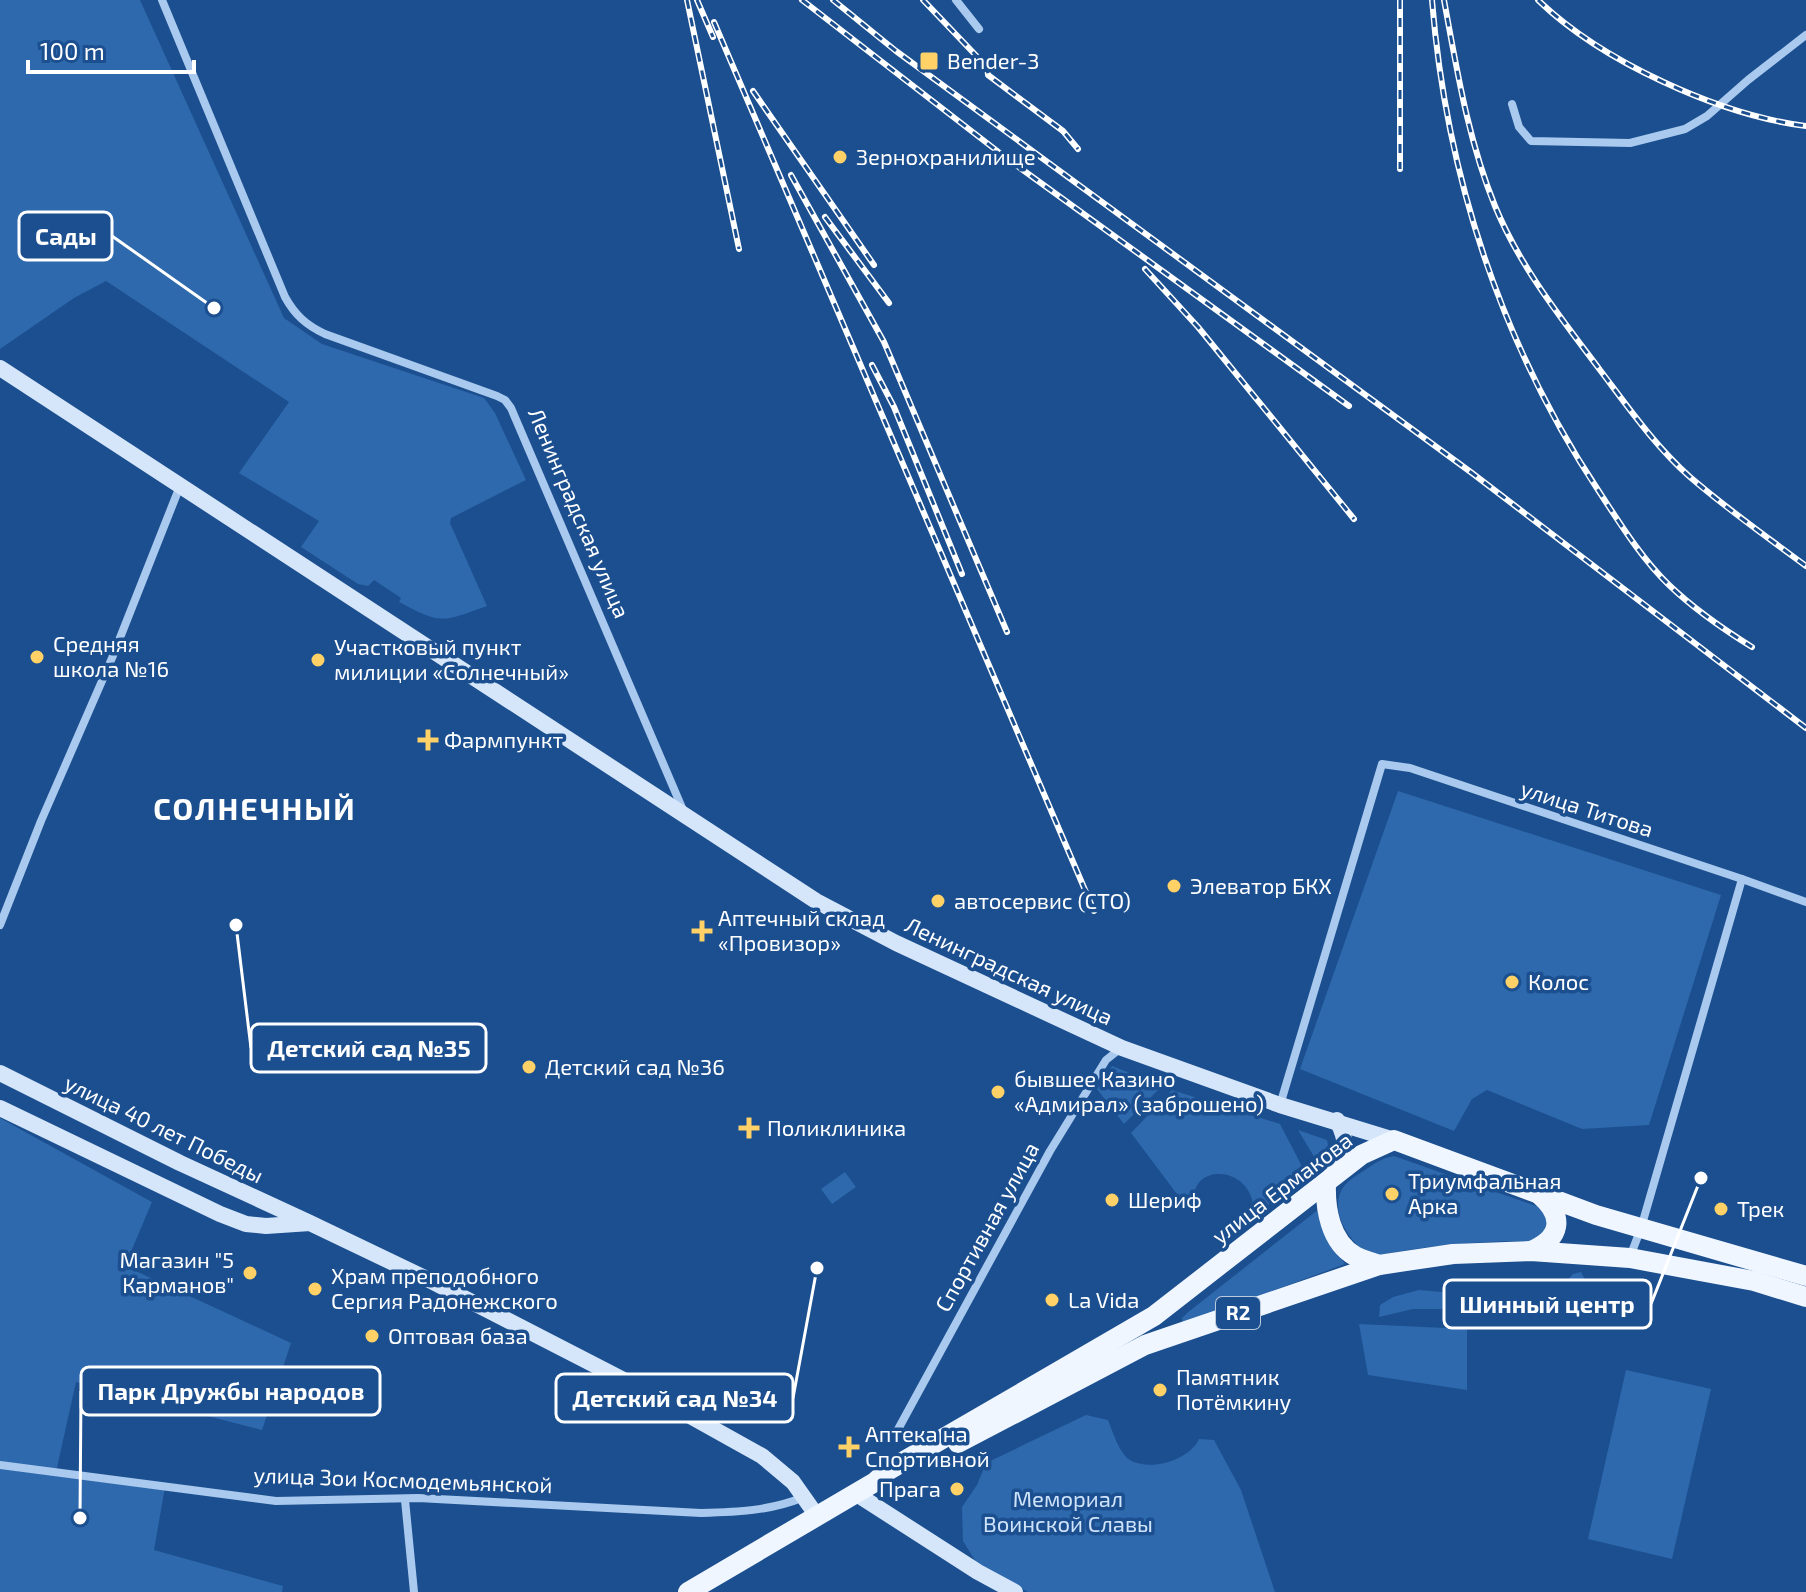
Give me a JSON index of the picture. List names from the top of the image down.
{
  "streets": {
    "main road": ["улица Ермакова", "R2"],
    "street": [
      "Ленинградская улица",
      "улица Титова",
      "улица 40 лет Победы",
      "Спортивная улица",
      "улица Зои Космодемьянской"
    ]
  },
  "crossings": [
    ["Ленинградская улица", "улица Титова"],
    ["Ленинградская улица", "улица Ермакова"],
    ["Ленинградская улица", "Спортивная улица"],
    ["улица 40 лет Победы", "улица Ермакова"],
    ["улица 40 лет Победы", "улица Зои Космодемьянской"]
  ],
  "districts": ["СОЛНЕЧНЫЙ"],
  "parks": ["Мемориал Воинской Славы"],
  "places": {
    "transit": ["Bender-3"],
    "other": [
      "Зернохранилище",
      "Сады",
      "Средняя школа №16",
      "Участковый пункт милиции «Солнечный»",
      "Элеватор БКХ",
      "автосервис (СТО)",
      "Детский сад №35",
      "Колос",
      "Детский сад №36",
      "бывшее Казино «Адмирал» (заброшено)",
      "Шинный центр",
      "Триумфальная Арка",
      "Шериф",
      "Трек",
      "Детский сад №34",
      "Магазин \"5 Карманов\"",
      "Храм преподобного Сергия Радонежского",
      "La Vida",
      "Оптовая база",
      "Памятник Потёмкину",
      "Прага",
      "Парк Дружбы народов"
    ],
    "health": [
      "Фармпункт",
      "Аптечный склад «Провизор»",
      "Поликлиника",
      "Аптека на Спортивной"
    ]
  },
  "scale_bar": "100 m"
}
